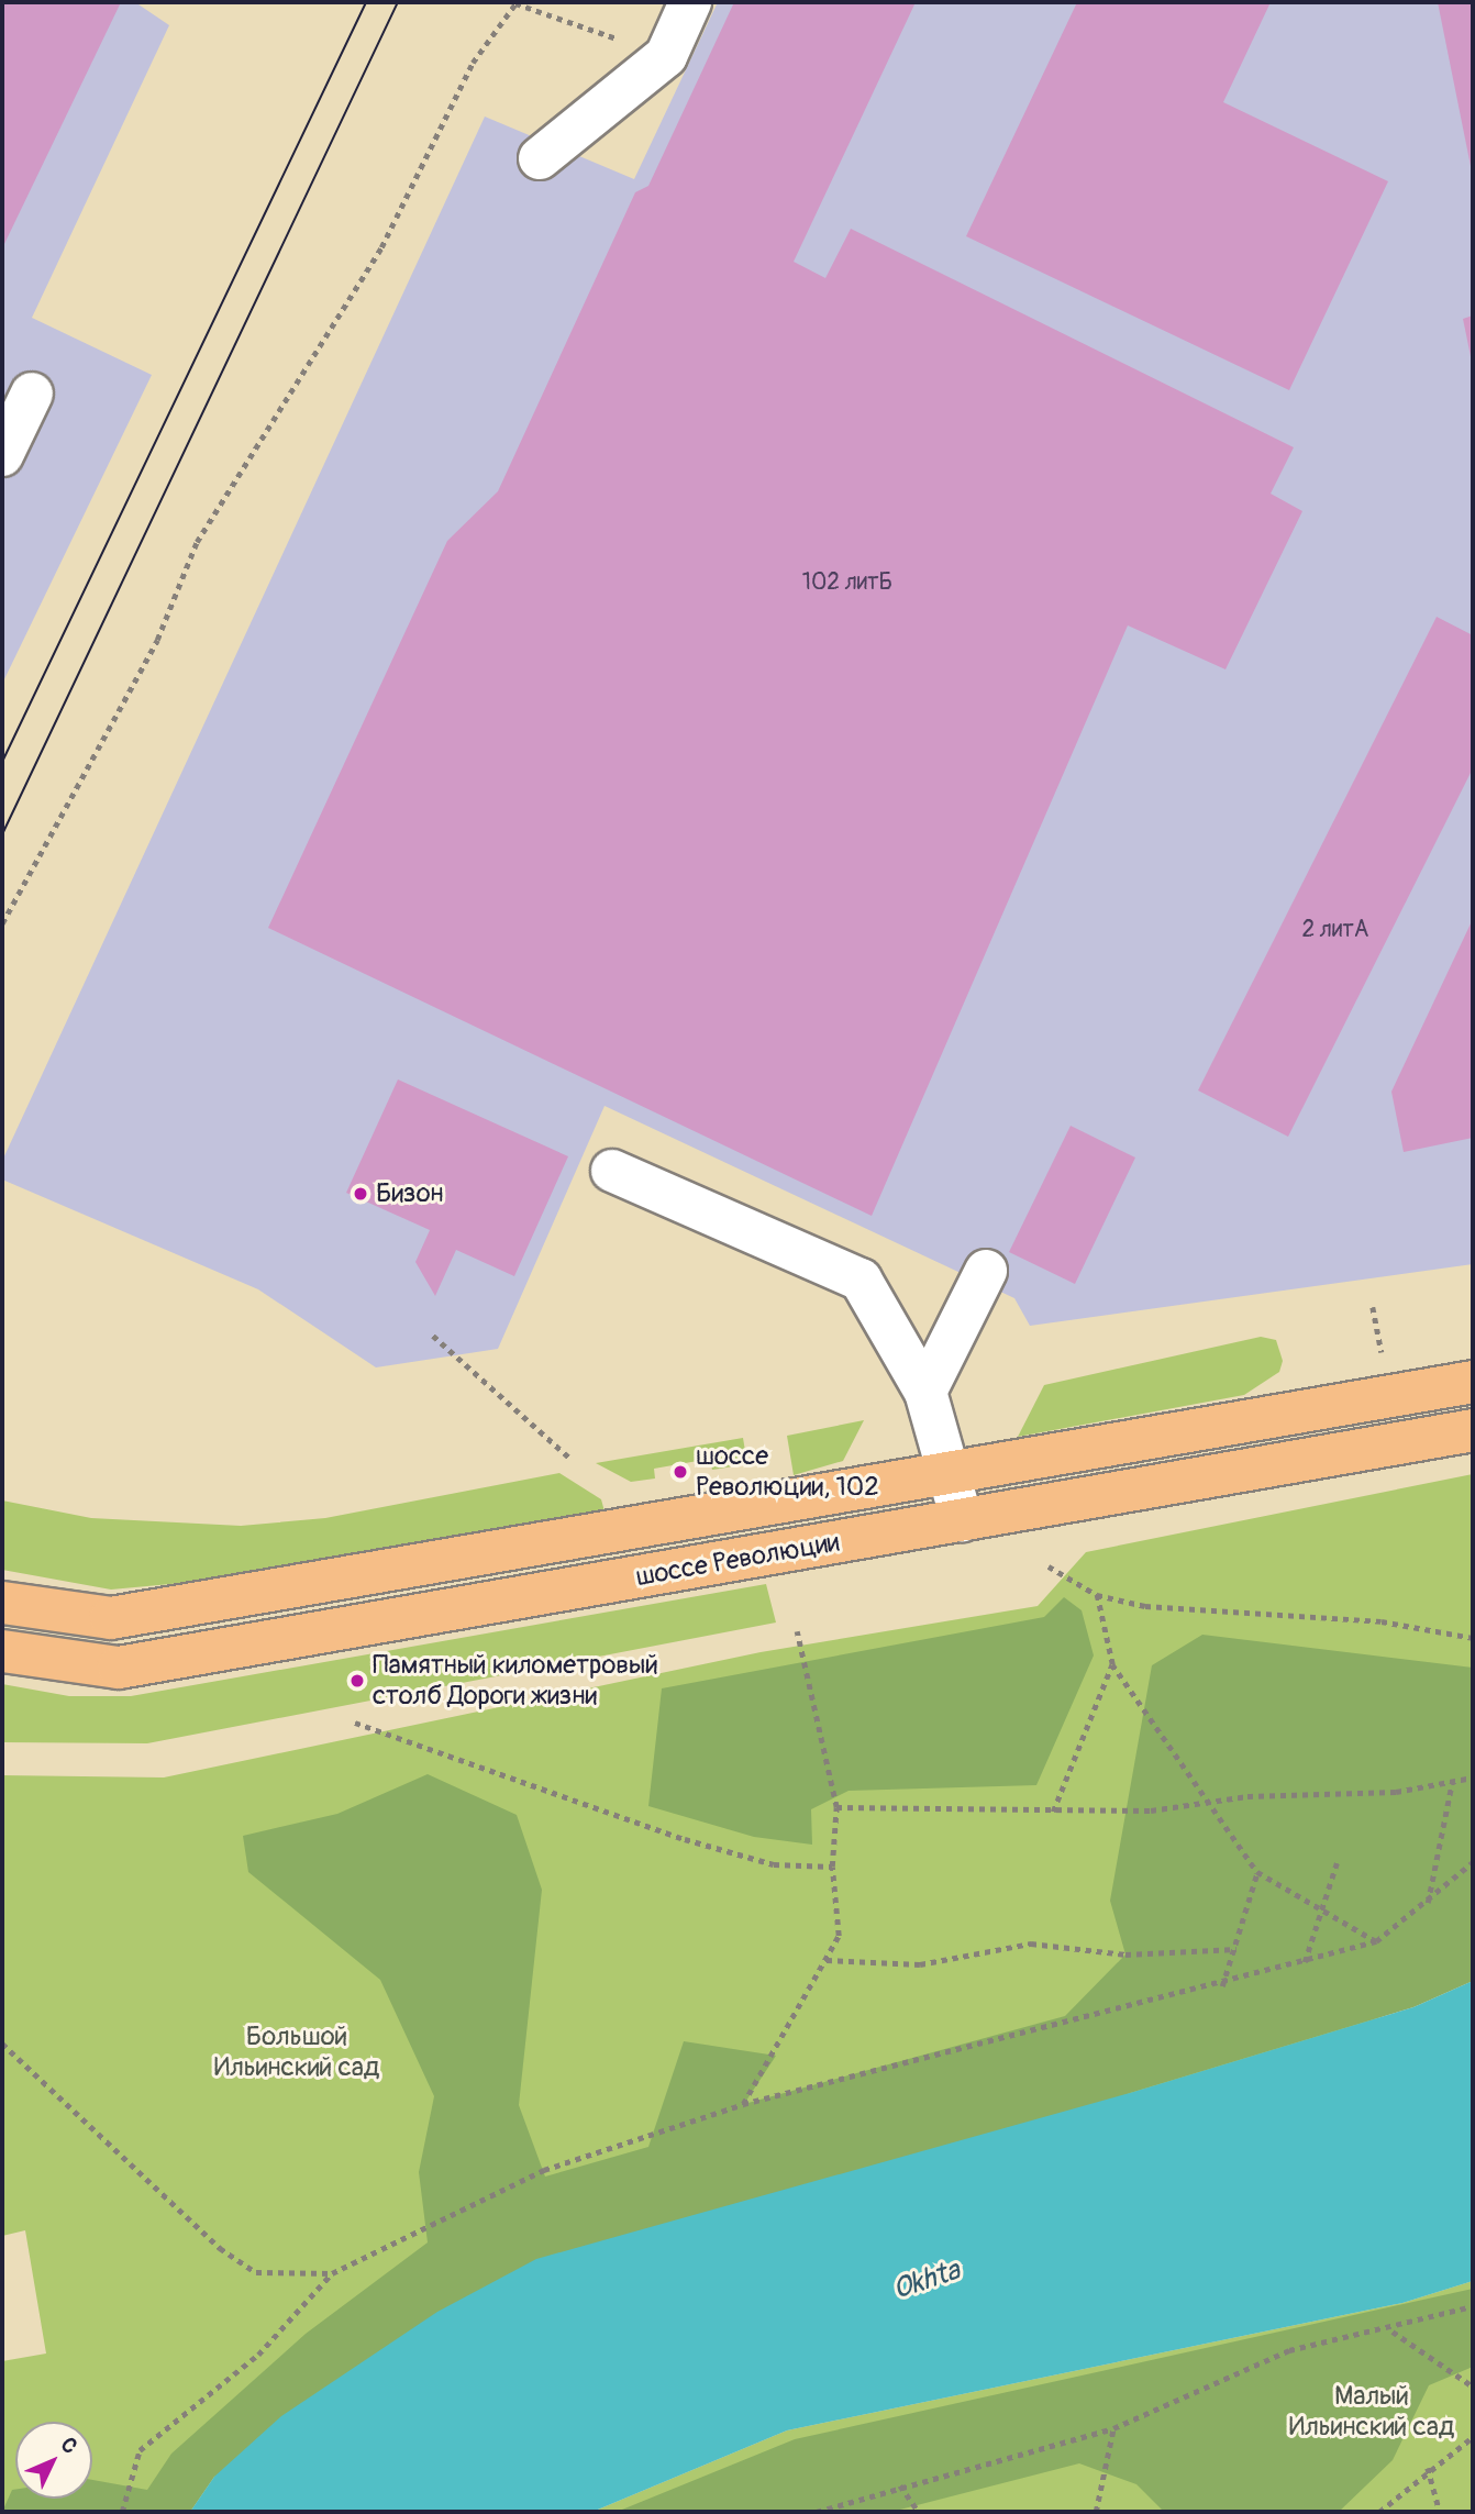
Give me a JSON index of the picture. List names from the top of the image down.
{
  "streets": {
    "main road": ["шоссе Революции"]
  },
  "water": ["Okhta"],
  "parks": ["Большой Ильинский сад", "Малый Ильинский сад"],
  "places": ["Бизон", "шоссе Революции, 102", "Памятный километровый столб Дороги жизни"],
  "house_numbers": ["102 литБ", "2 литА"],
  "north": "top right"
}
